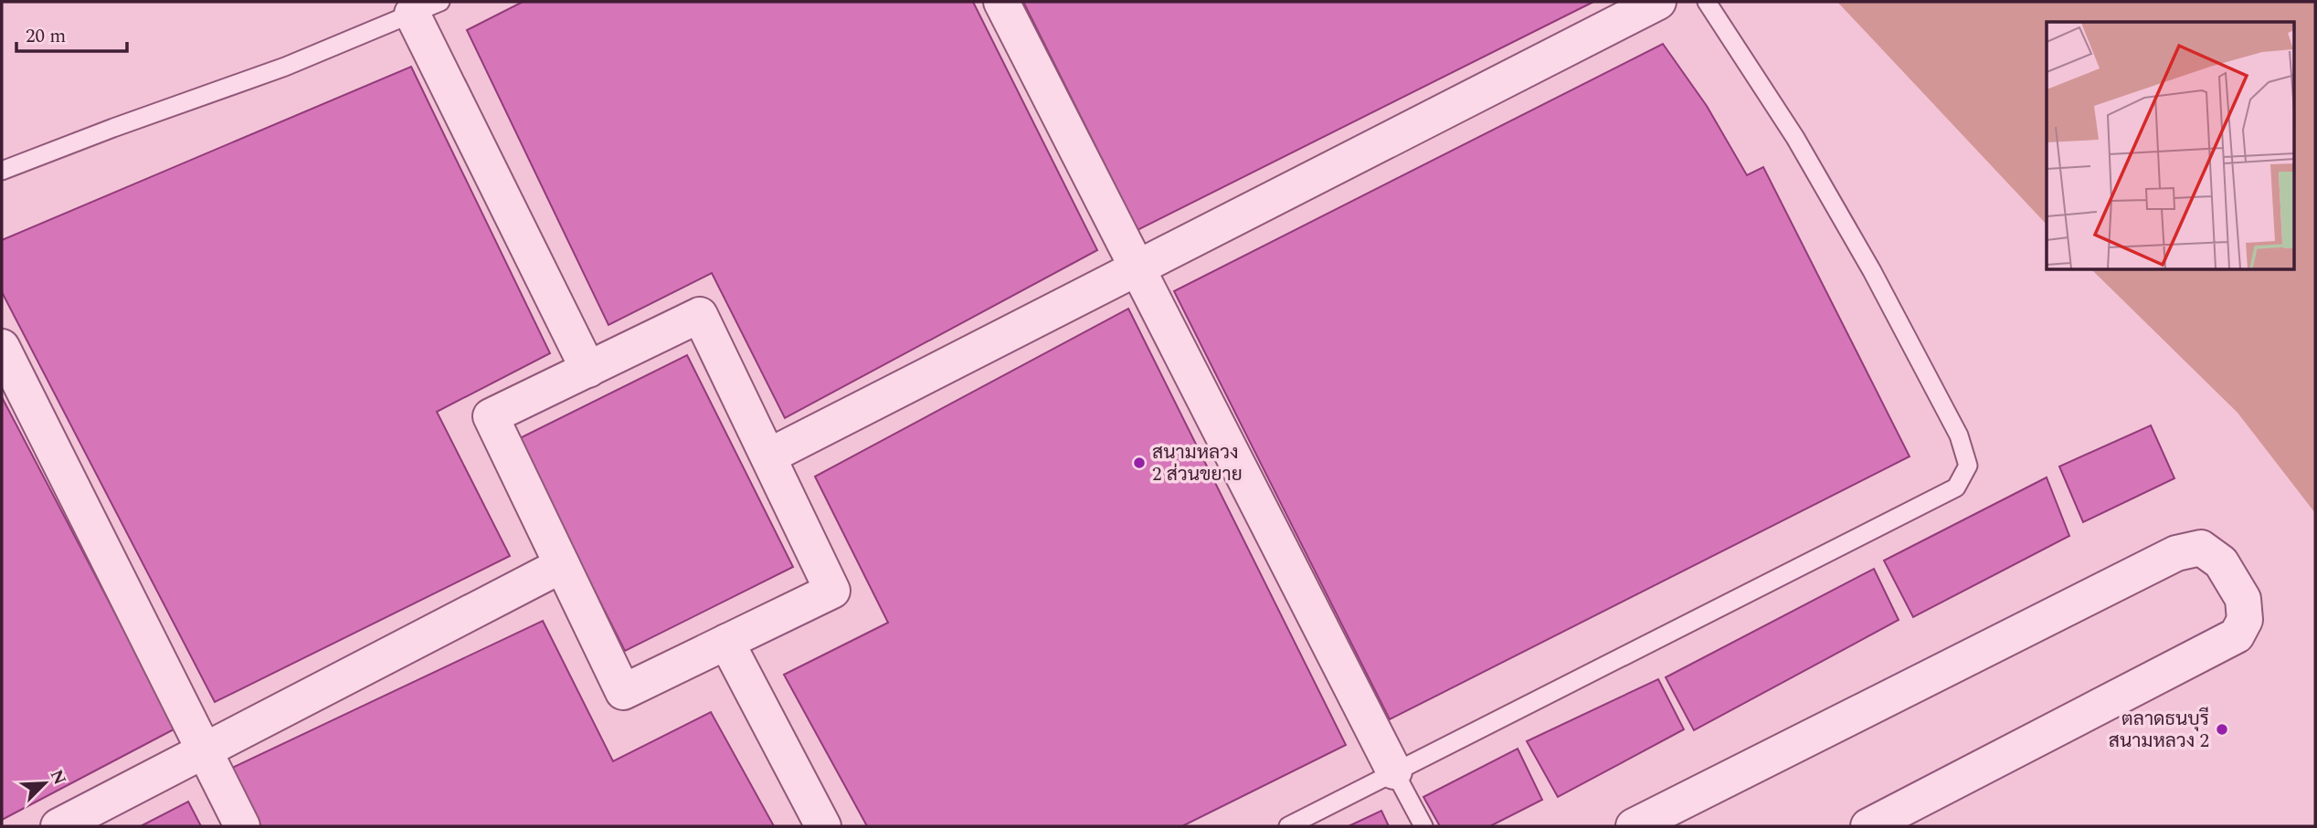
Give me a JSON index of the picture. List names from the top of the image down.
{
  "places": ["สนามหลวง 2 ส่วนขยาย", "ตลาดธนบุรี สนามหลวง 2"],
  "scale_bar": "20 m",
  "north": "top right"
}
